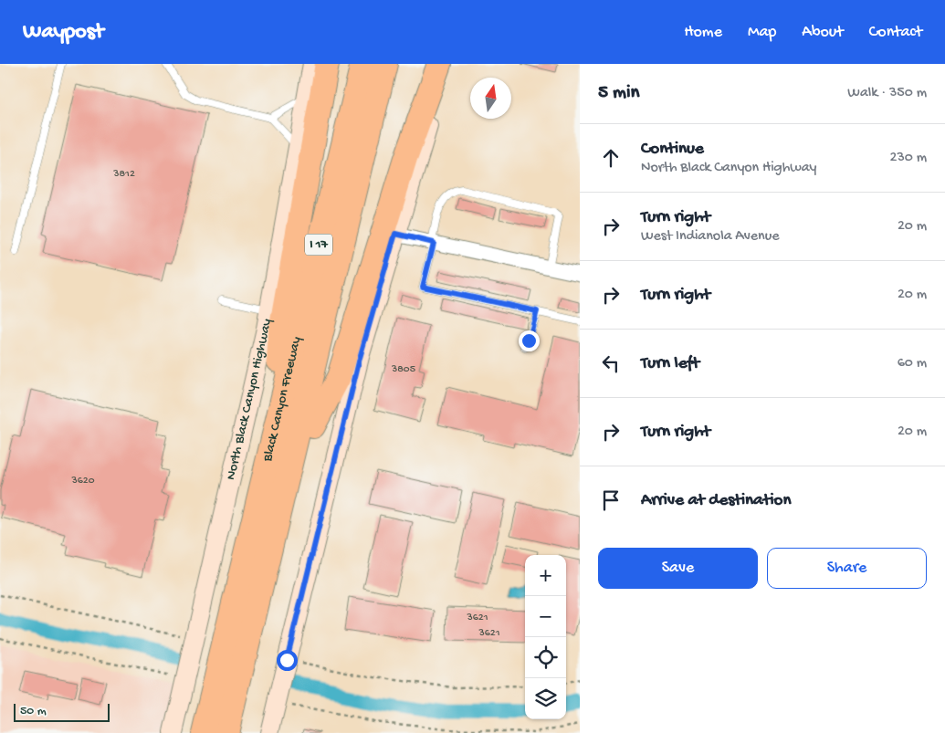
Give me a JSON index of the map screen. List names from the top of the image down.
{
  "streets": {
    "highway": ["I 17", "Black Canyon Freeway"],
    "main road": ["North Black Canyon Highway"]
  },
  "house_numbers": [
    "3812",
    "3805",
    "3620",
    "3621",
    "3621"
  ],
  "scale_bar": "50 m",
  "north": "top",
  "page": {
    "header": "Waypost",
    "nav": [
      "Home",
      "Map",
      "About",
      "Contact"
    ],
    "heading": ["5 min", "Walk · 350 m"],
    "list": [
      ["Continue", "North Black Canyon Highway", "230 m"],
      ["Turn right", "West Indianola Avenue", "20 m"],
      ["Turn right", "20 m"],
      ["Turn left", "60 m"],
      ["Turn right", "20 m"],
      "Arrive at destination"
    ],
    "buttons": ["Save", "Share"],
    "map_buttons": ["+", "−"],
    "scale": "50 m"
  }
}
